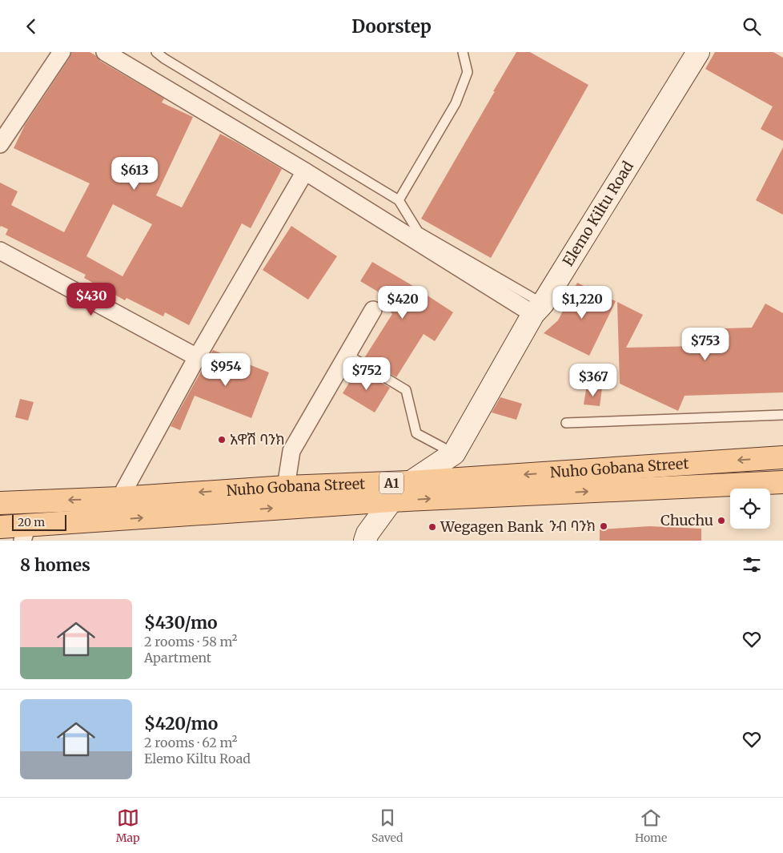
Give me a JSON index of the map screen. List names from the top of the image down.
{
  "streets": {
    "main road": ["Nuho Gobana Street", "A1"],
    "street": ["Elemo Kiltu Road"]
  },
  "crossings": [
    ["Elemo Kiltu Road", "Nuho Gobana Street"]
  ],
  "places": [
    "አዋሽ ባንክ",
    "Chuchu",
    "ንብ ባንክ",
    "Wegagen Bank"
  ],
  "scale_bar": "20 m",
  "page": {
    "header": "Doorstep",
    "price": [
      "$613",
      "$430",
      "$420",
      "$1,220",
      "$753",
      "$954",
      "$752",
      "$367"
    ],
    "scale": "20 m",
    "heading": "8 homes",
    "list": [
      {
        "name": "$430/mo",
        "note": "2 rooms · 58 m² · Apartment"
      },
      {
        "name": "$420/mo",
        "note": "2 rooms · 62 m² · Elemo Kiltu Road"
      }
    ],
    "tabs": ["Map", "Saved", "Home"]
  }
}
